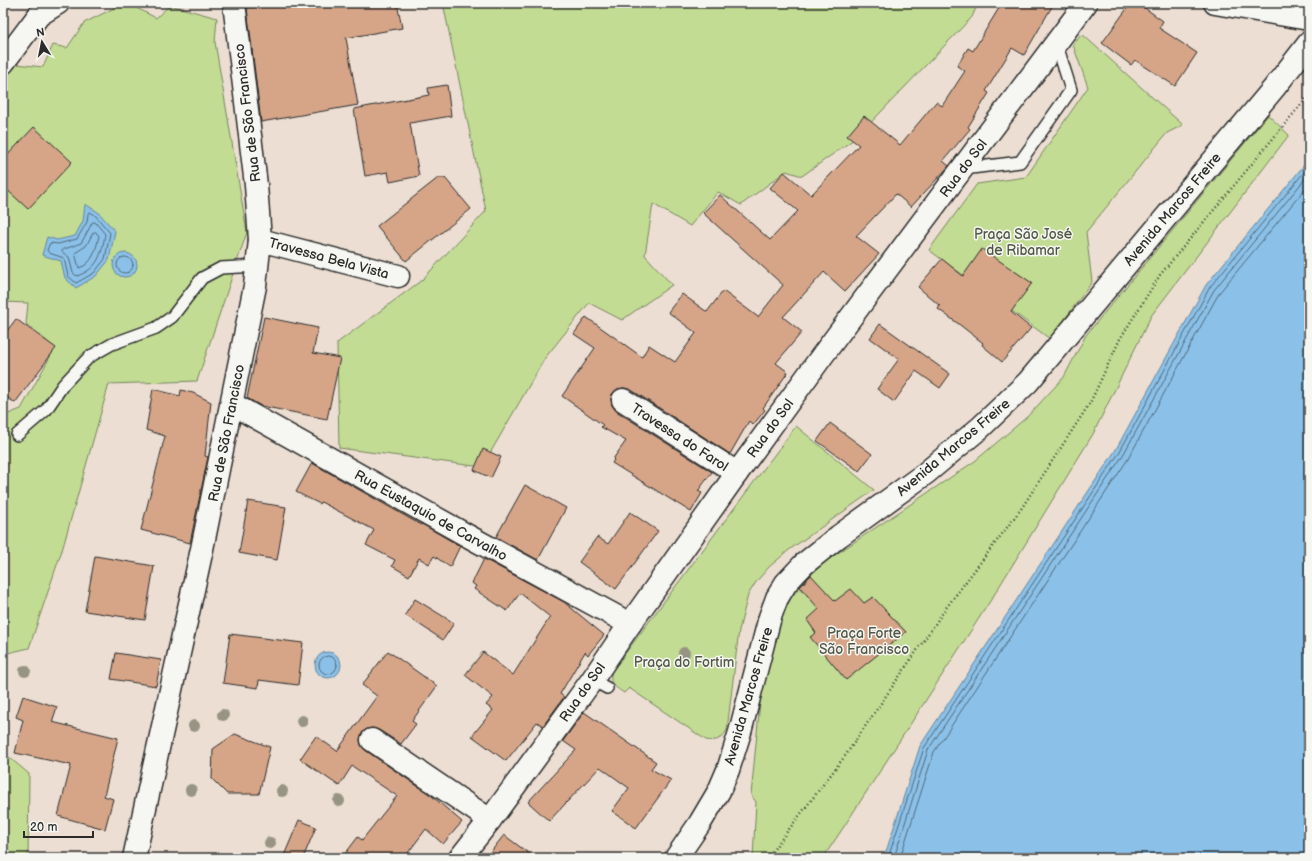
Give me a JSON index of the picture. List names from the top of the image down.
{
  "streets": {
    "main road": [
      "Rua de São Francisco",
      "Rua do Sol",
      "Avenida Marcos Freire",
      "Travessa Bela Vista",
      "Travessa do Farol",
      "Rua Eustaquio de Carvalho"
    ]
  },
  "crossings": [
    ["Rua de São Francisco", "Travessa Bela Vista"],
    ["Rua de São Francisco", "Rua Eustaquio de Carvalho"],
    ["Rua do Sol", "Travessa do Farol"],
    ["Rua do Sol", "Rua Eustaquio de Carvalho"]
  ],
  "parks": ["Praça São José de Ribamar", "Praça Forte São Francisco", "Praça do Fortim"],
  "scale_bar": "20 m",
  "north": "top"
}
